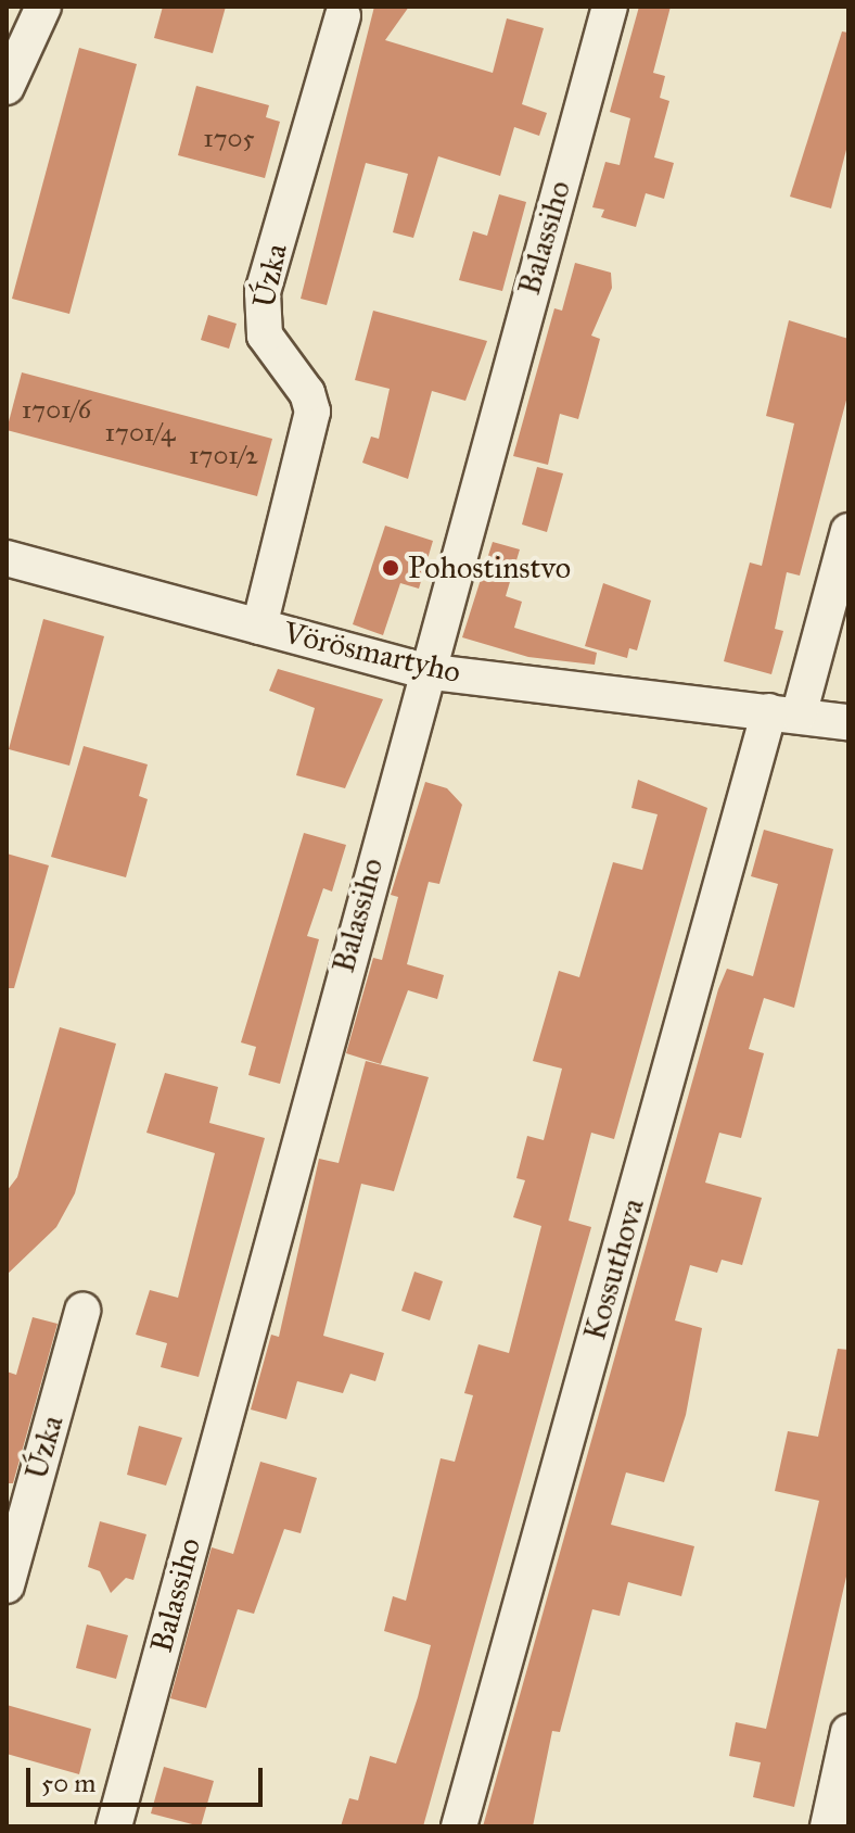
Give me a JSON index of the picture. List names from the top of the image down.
{
  "streets": {
    "street": [
      "Balassiho",
      "Úzka",
      "Vörösmartyho",
      "Kossuthova"
    ]
  },
  "crossings": [
    ["Balassiho", "Vörösmartyho"],
    ["Úzka", "Vörösmartyho"],
    ["Vörösmartyho", "Kossuthova"]
  ],
  "places": ["Pohostinstvo"],
  "house_numbers": [
    "1705",
    "1701/6",
    "1701/4",
    "1701/2"
  ],
  "scale_bar": "50 m"
}
